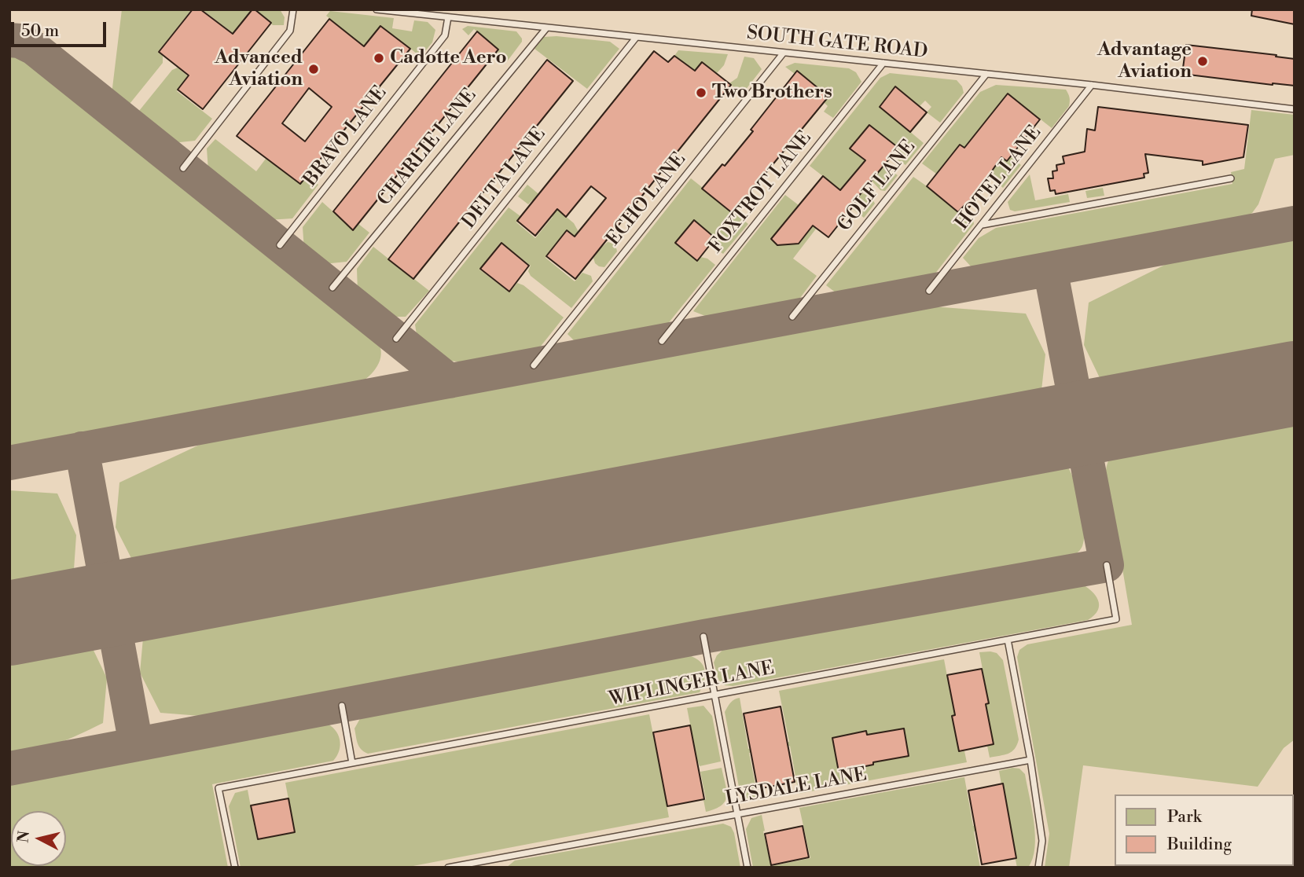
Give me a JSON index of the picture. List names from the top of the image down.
{
  "streets": {
    "lane": [
      "SOUTH GATE ROAD",
      "BRAVO LANE",
      "CHARLIE LANE",
      "DELTA LANE",
      "HOTEL LANE",
      "GOLF LANE",
      "FOXTROT LANE",
      "ECHO LANE",
      "WIPLINGER LANE",
      "LYSDALE LANE"
    ]
  },
  "crossings": [
    ["SOUTH GATE ROAD", "BRAVO LANE"],
    ["SOUTH GATE ROAD", "CHARLIE LANE"],
    ["SOUTH GATE ROAD", "DELTA LANE"],
    ["SOUTH GATE ROAD", "HOTEL LANE"],
    ["SOUTH GATE ROAD", "GOLF LANE"],
    ["SOUTH GATE ROAD", "FOXTROT LANE"],
    ["SOUTH GATE ROAD", "ECHO LANE"]
  ],
  "places": [
    "Cadotte Aero",
    "Advantage Aviation",
    "Advanced Aviation",
    "Two Brothers"
  ],
  "legend": ["Park", "Building"],
  "scale_bar": "50 m",
  "north": "left"
}
